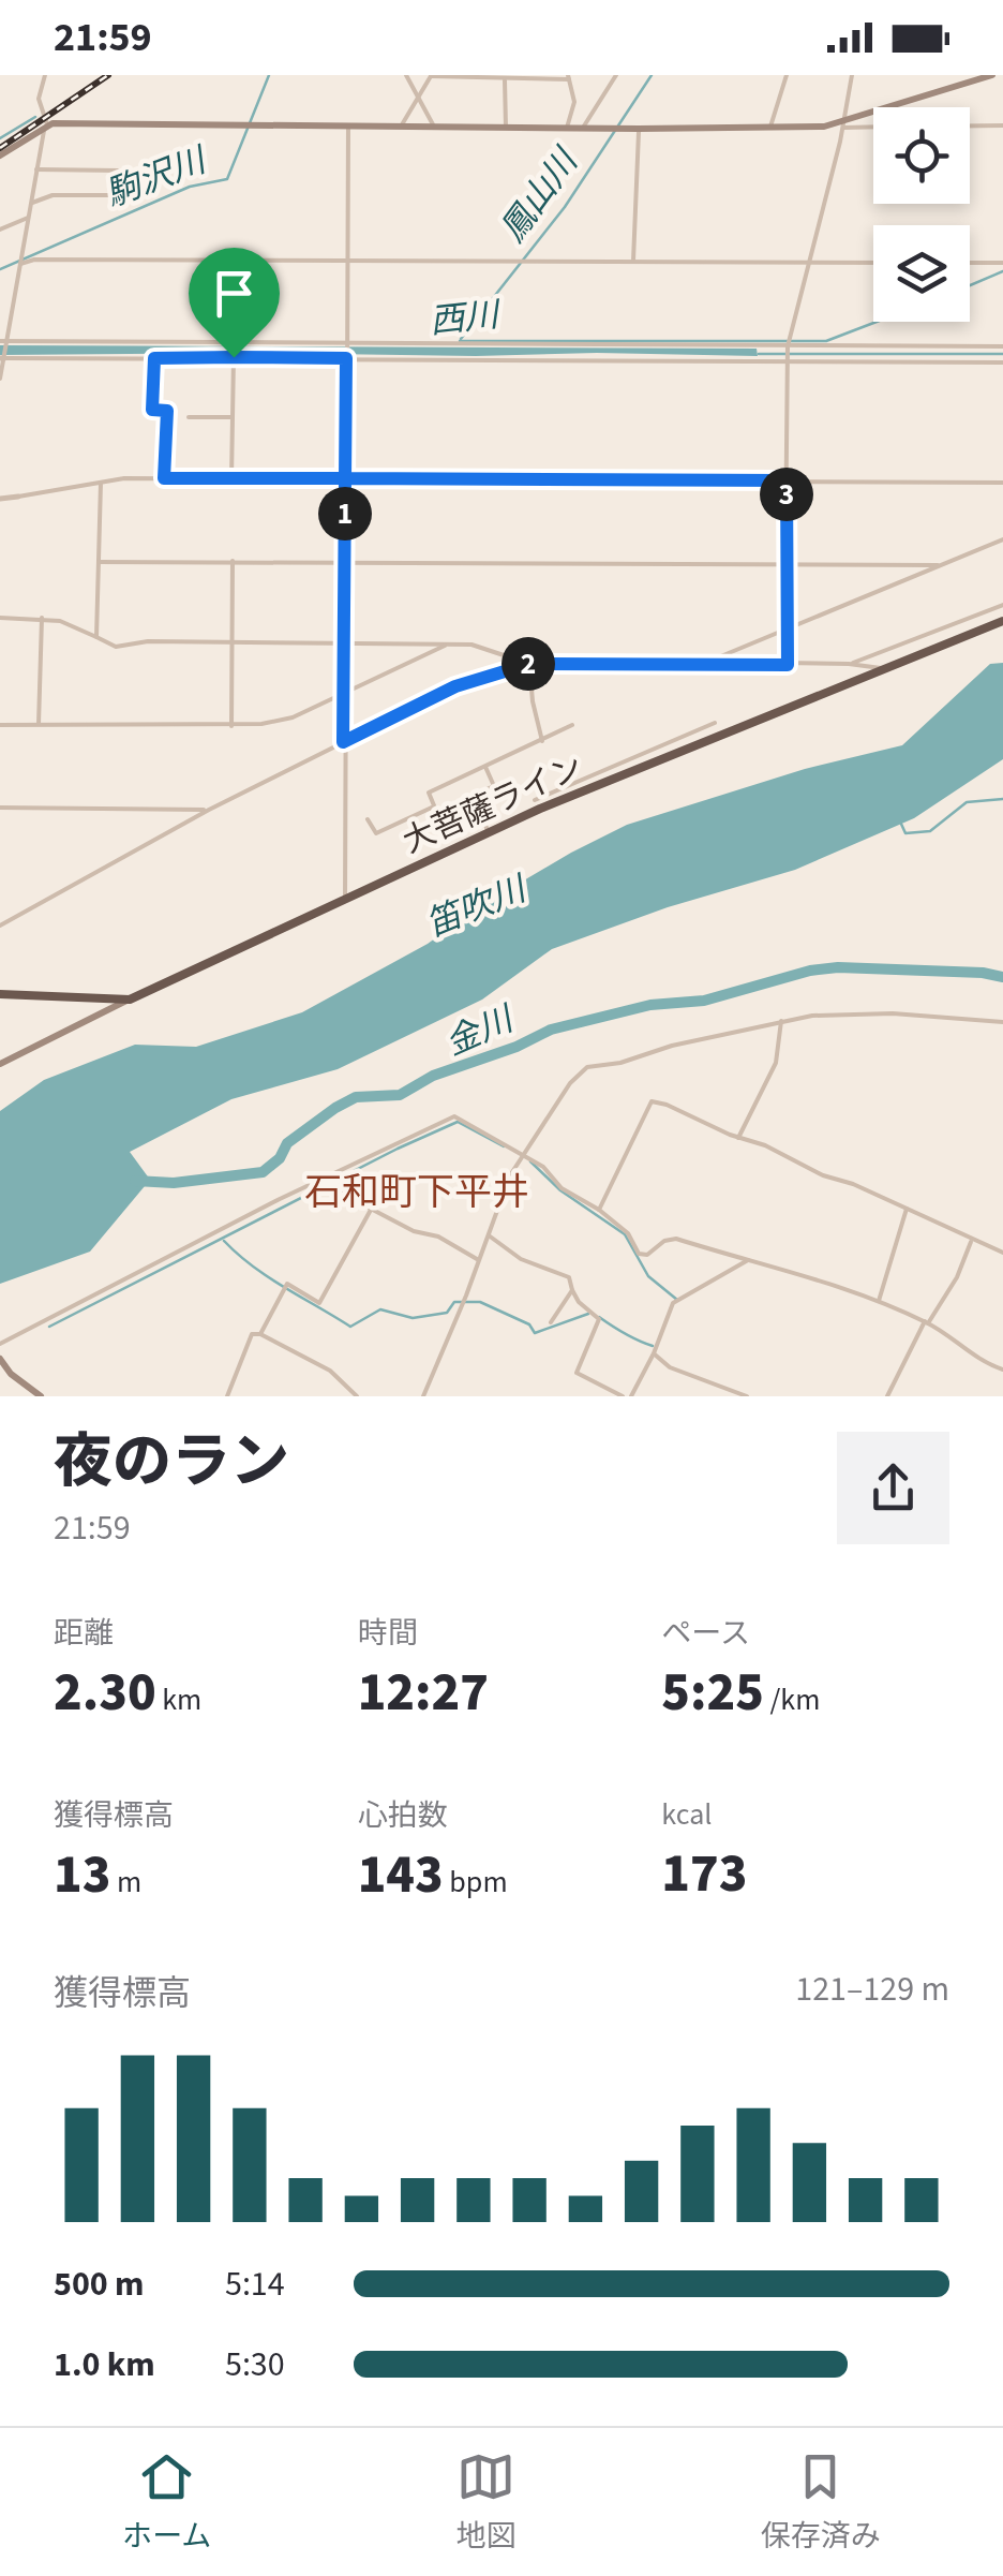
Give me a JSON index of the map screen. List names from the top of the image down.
{
  "streets": {
    "highway": ["大菩薩ライン"]
  },
  "districts": ["石和町下平井"],
  "water": [
    "駒沢川",
    "鳳山川",
    "西川",
    "笛吹川",
    "金川"
  ],
  "page": {
    "status": "21:59",
    "pins": ["3", "1", "2"],
    "heading": ["夜のラン", "21:59"],
    "stats": [
      ["距離", "2.30 km"],
      ["時間", "12:27"],
      ["ペース", "5:25 /km"],
      ["獲得標高", "13 m"],
      ["心拍数", "143 bpm"],
      ["kcal", "173"]
    ],
    "chart": ["獲得標高", "121–129 m"],
    "list": [
      {
        "name": "500 m",
        "note": "5:14"
      },
      {
        "name": "1.0 km",
        "note": "5:30"
      }
    ],
    "tabs": ["ホーム", "地図", "保存済み"]
  }
}
